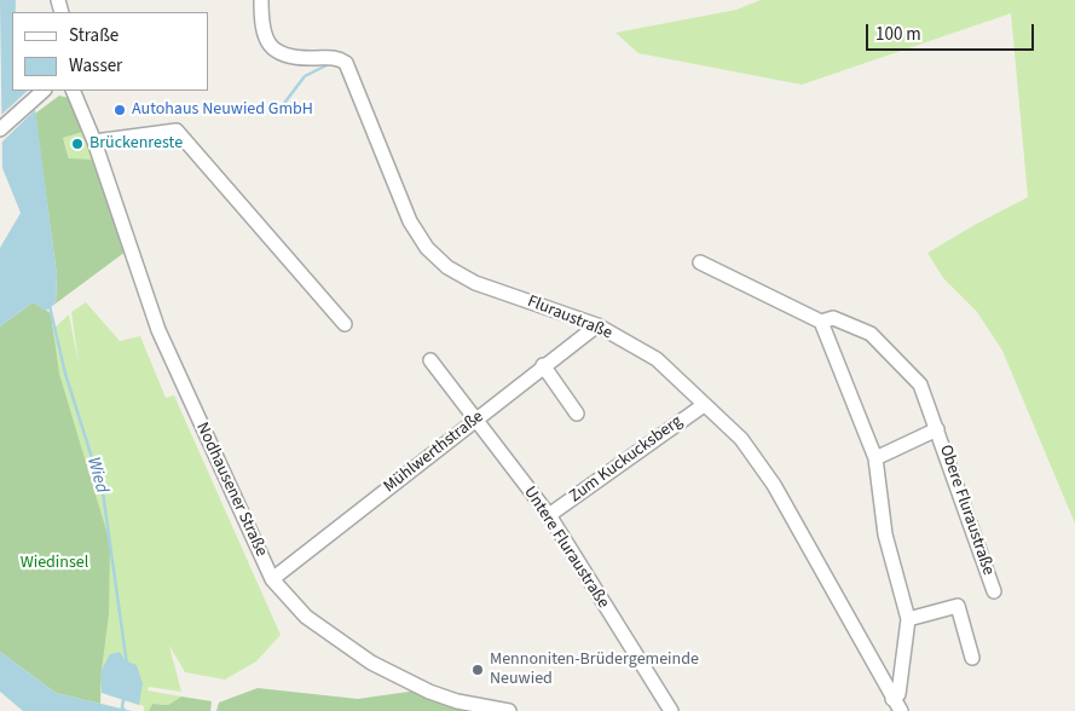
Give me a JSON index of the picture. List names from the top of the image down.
{
  "streets": {
    "street": [
      "Fluraustraße",
      "Mühlwerthstraße",
      "Zum Kuckucksberg",
      "Nodhausener Straße",
      "Obere Fluraustraße",
      "Untere Fluraustraße"
    ]
  },
  "crossings": [
    ["Fluraustraße", "Mühlwerthstraße"],
    ["Fluraustraße", "Zum Kuckucksberg"],
    ["Mühlwerthstraße", "Nodhausener Straße"],
    ["Mühlwerthstraße", "Untere Fluraustraße"],
    ["Zum Kuckucksberg", "Untere Fluraustraße"]
  ],
  "water": ["Wied"],
  "parks": ["Wiedinsel"],
  "places": ["Autohaus Neuwied GmbH", "Brückenreste", "Mennoniten-Brüdergemeinde Neuwied"],
  "legend": ["Straße", "Wasser"],
  "scale_bar": "100 m"
}
